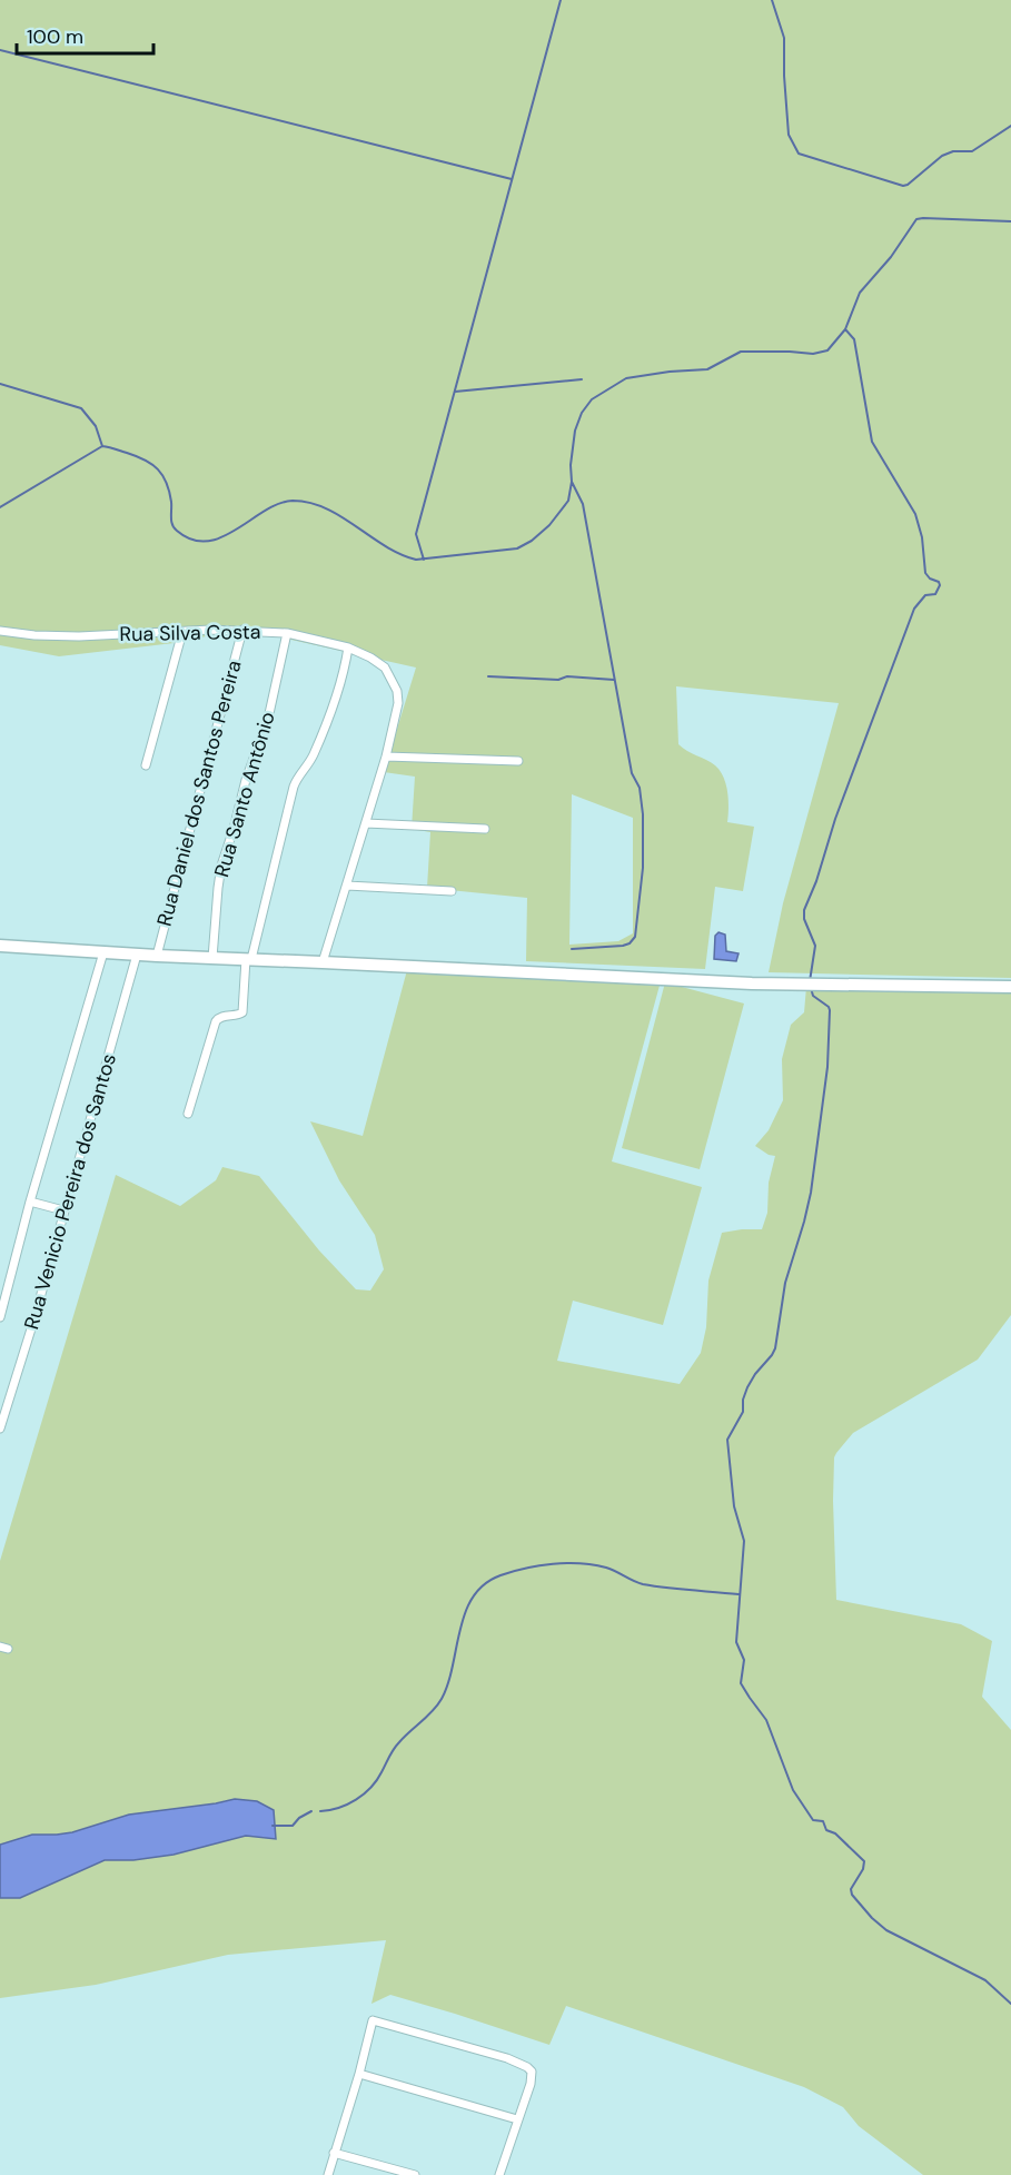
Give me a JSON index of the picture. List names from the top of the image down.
{
  "streets": {
    "street": [
      "Rua Silva Costa",
      "Rua Daniel dos Santos Pereira",
      "Rua Santo Antônio",
      "Rua Venicio Pereira dos Santos"
    ]
  },
  "crossings": [
    ["Rua Silva Costa", "Rua Daniel dos Santos Pereira"],
    ["Rua Silva Costa", "Rua Santo Antônio"]
  ],
  "scale_bar": "100 m"
}
